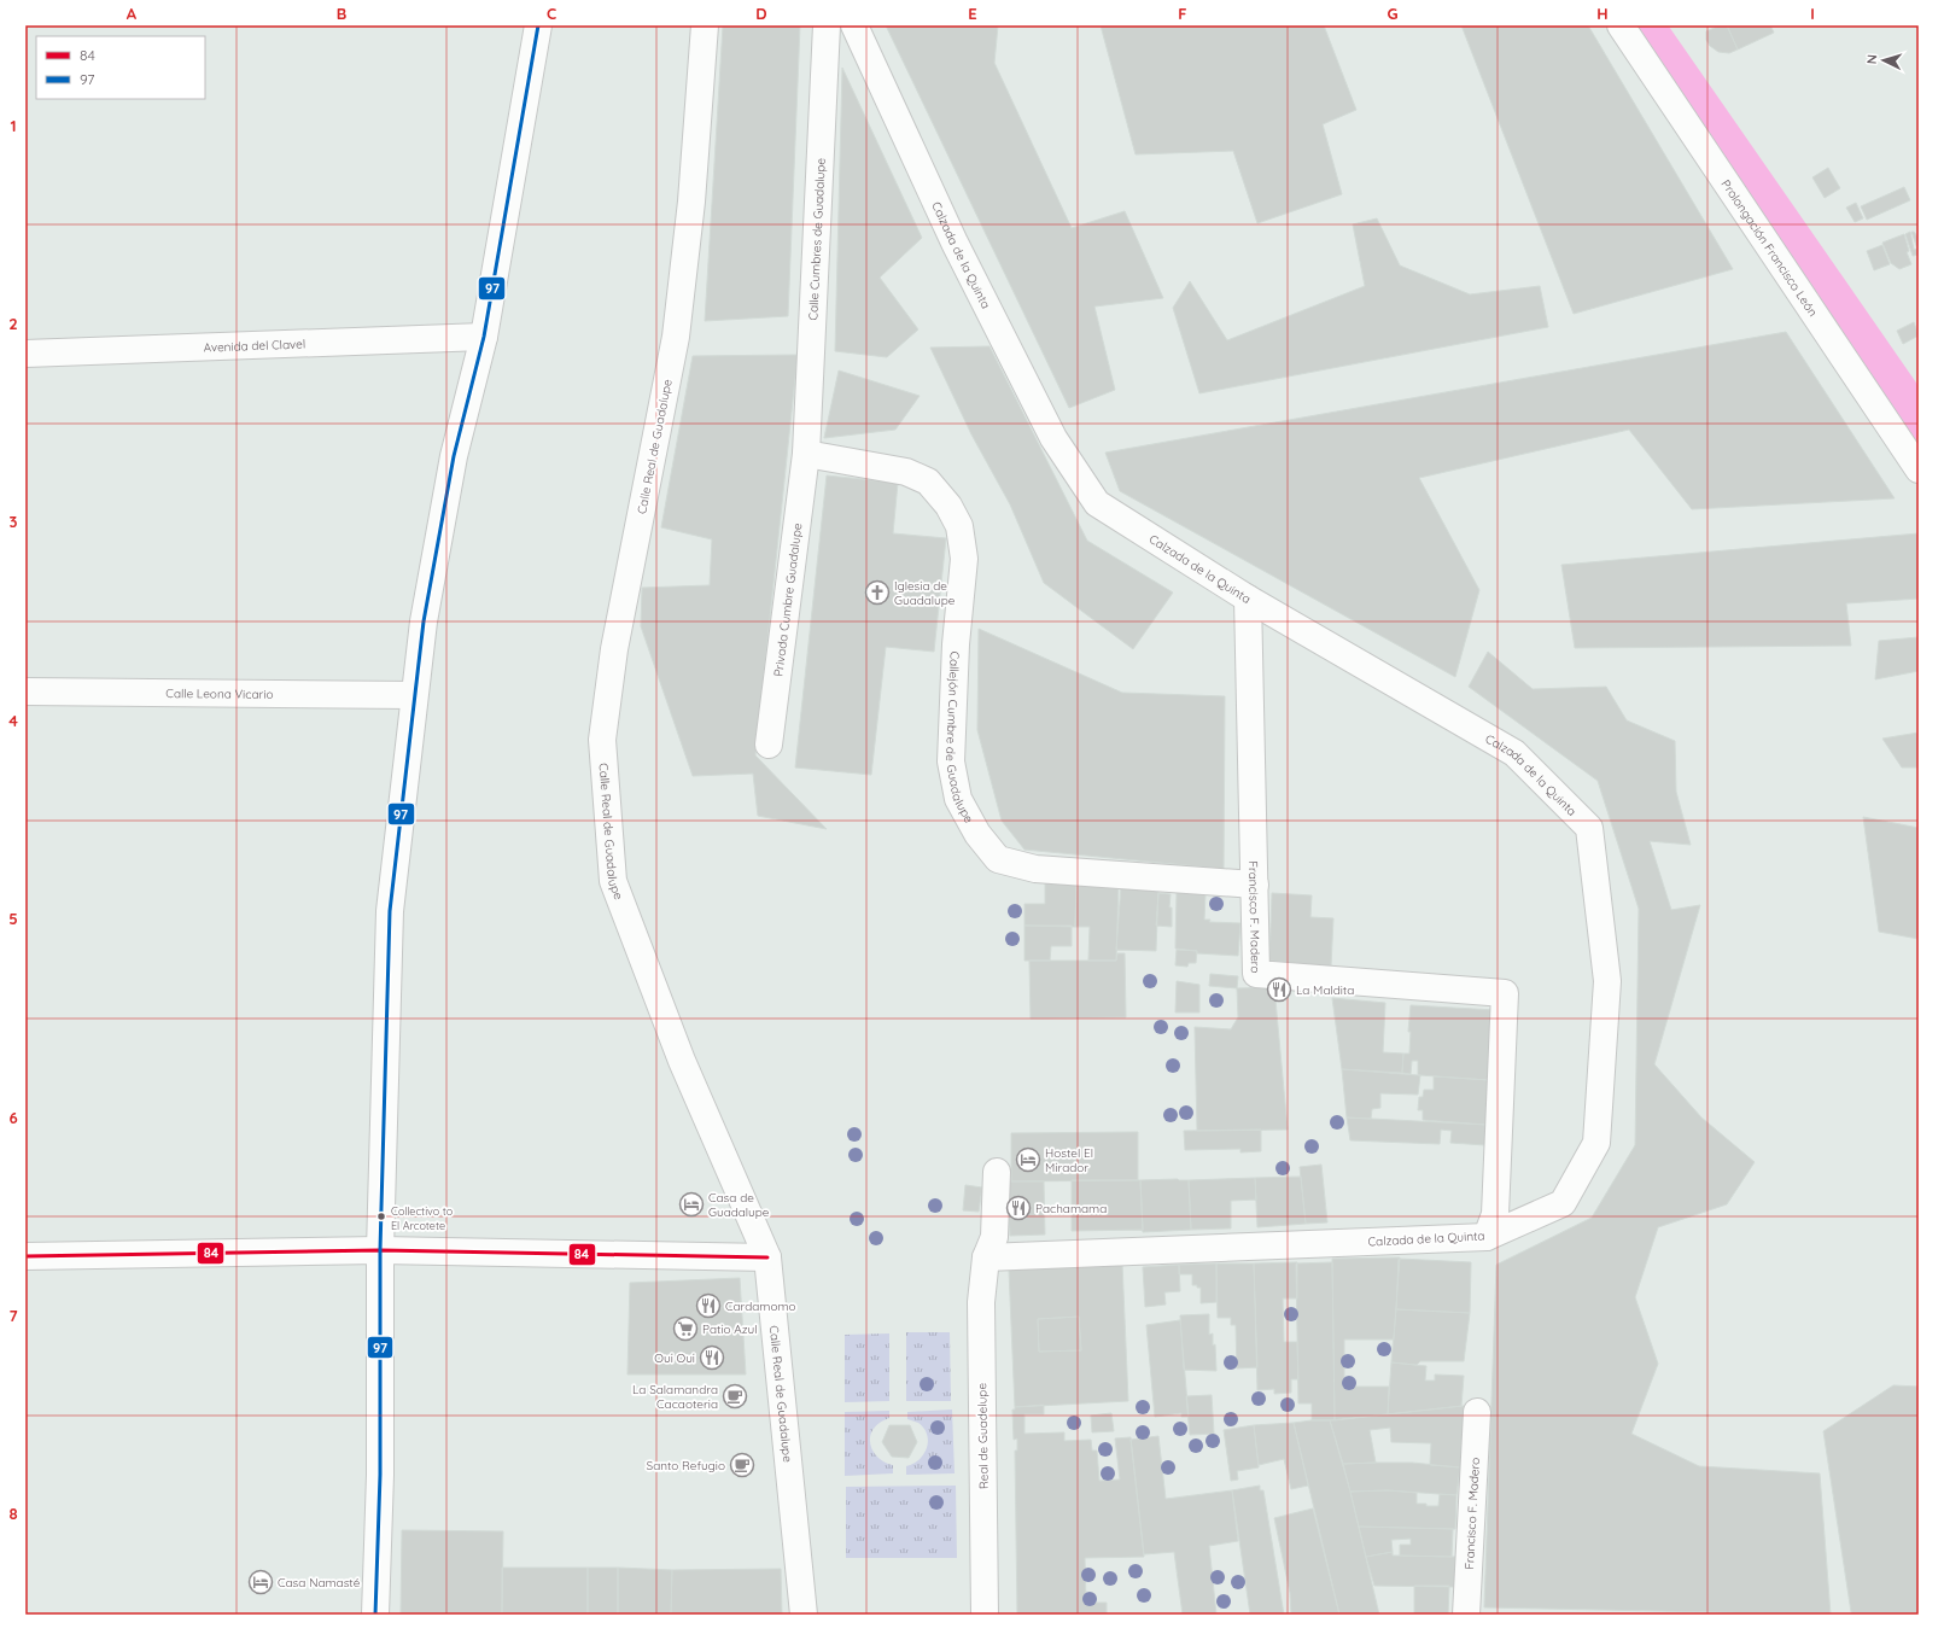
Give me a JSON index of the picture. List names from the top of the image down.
{
  "streets": {
    "street": [
      "Calle Cumbres de Guadalupe",
      "Prolongación Francisco León",
      "Calzada de la Quinta",
      "Avenida del Clavel",
      "Calle Real de Guadalupe",
      "Privada Cumbre Guadalupe",
      "Calle Leona Vicario",
      "Callejón Cumbre de Guadalupe",
      "Francisco F. Madero",
      "Real de Guadelupe"
    ]
  },
  "crossings": [
    ["Calle Cumbres de Guadalupe", "Privada Cumbre Guadalupe"],
    ["Calle Cumbres de Guadalupe", "Callejón Cumbre de Guadalupe"],
    ["Calzada de la Quinta", "Francisco F. Madero"],
    ["Calzada de la Quinta", "Real de Guadelupe"],
    ["Privada Cumbre Guadalupe", "Callejón Cumbre de Guadalupe"],
    ["Callejón Cumbre de Guadalupe", "Francisco F. Madero"]
  ],
  "places": {
    "church": ["Iglesia de Guadalupe"],
    "restaurant": [
      "La Maldita",
      "Pachamama",
      "Cardamomo",
      "Oui Oui"
    ],
    "hotel": ["Hostel El Mirador", "Casa de Guadalupe", "Casa Namasté"],
    "other": ["Collectivo to El Arcotete"],
    "supermarket": ["Patio Azul"],
    "cafe": ["La Salamandra Cacaoteria", "Santo Refugio"]
  },
  "lines": ["transit line 97", "transit line 84"],
  "legend": ["84", "97"],
  "north": "left",
  "grid": {
    "columns": [
      "A",
      "B",
      "C",
      "D",
      "E",
      "F",
      "G",
      "H",
      "I"
    ],
    "rows": [
      "1",
      "2",
      "3",
      "4",
      "5",
      "6",
      "7",
      "8"
    ]
  }
}
